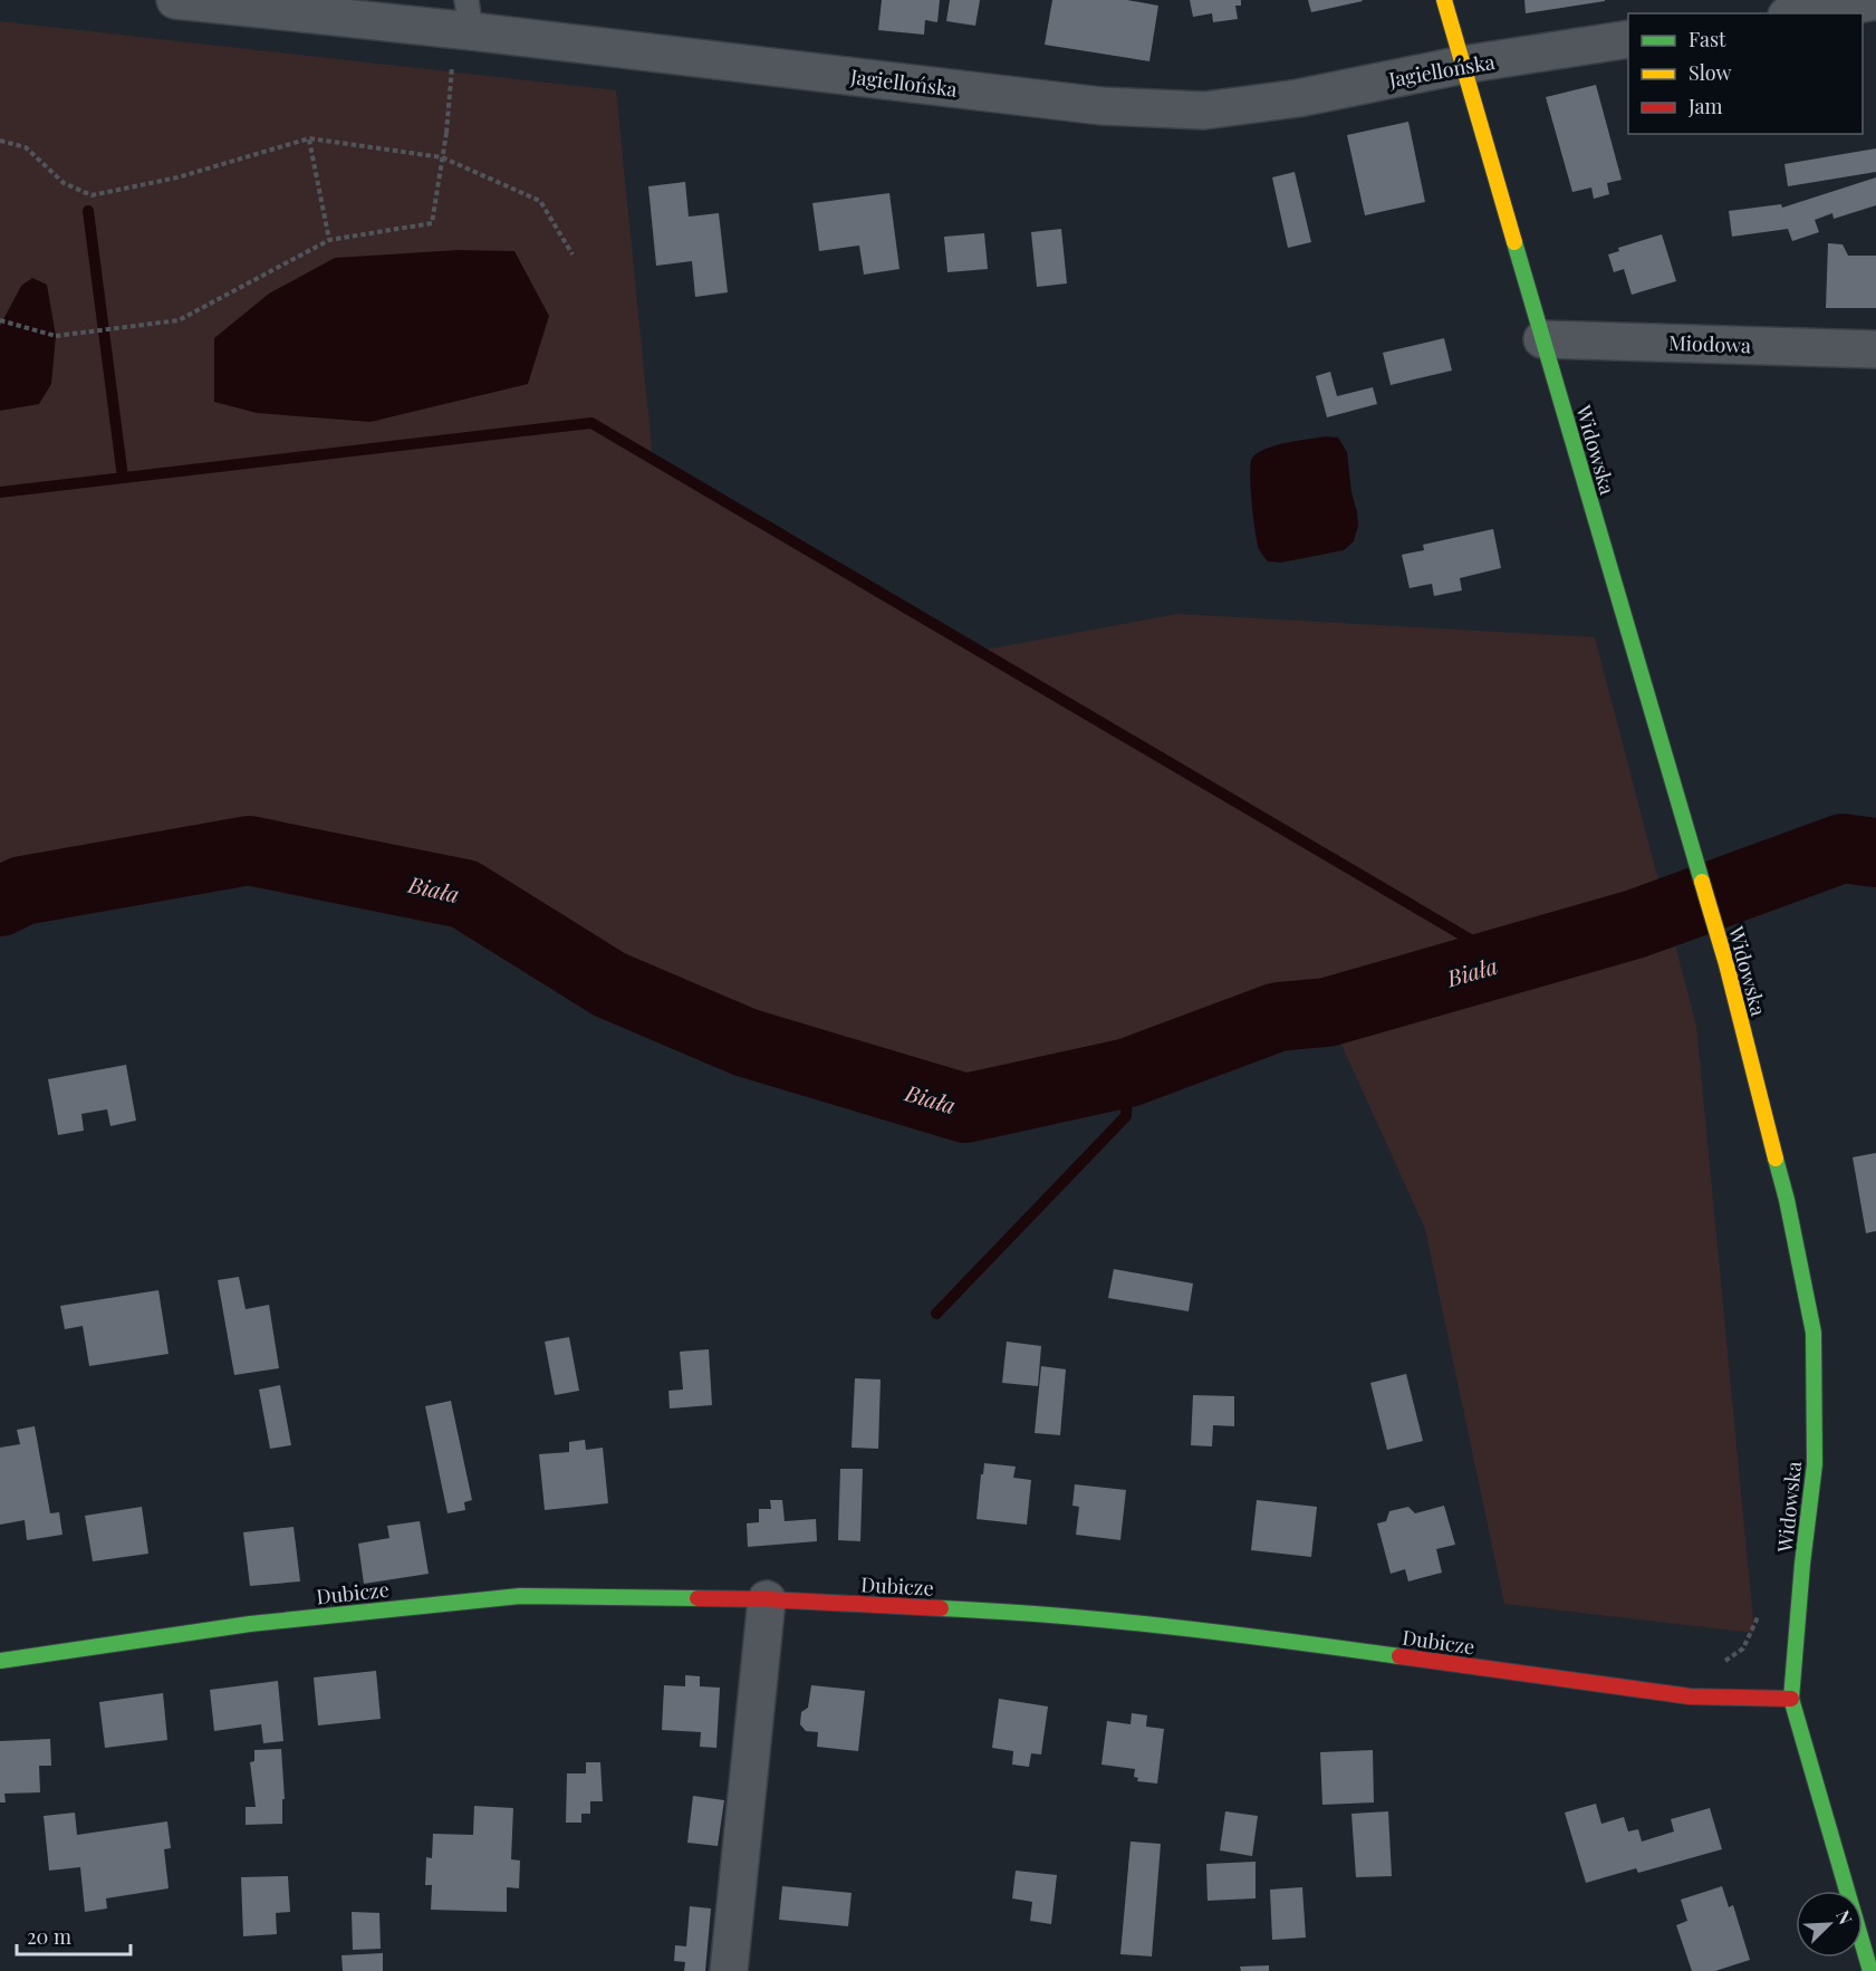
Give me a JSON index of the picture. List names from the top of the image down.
{
  "streets": {
    "street": [
      "Jagiellońska",
      "Miodowa",
      "Widowska",
      "Dubicze"
    ]
  },
  "crossings": [
    ["Jagiellońska", "Widowska"],
    ["Miodowa", "Widowska"],
    ["Widowska", "Dubicze"]
  ],
  "water": ["Biała"],
  "legend": ["Fast", "Slow", "Jam"],
  "scale_bar": "20 m",
  "north": "top right"
}
